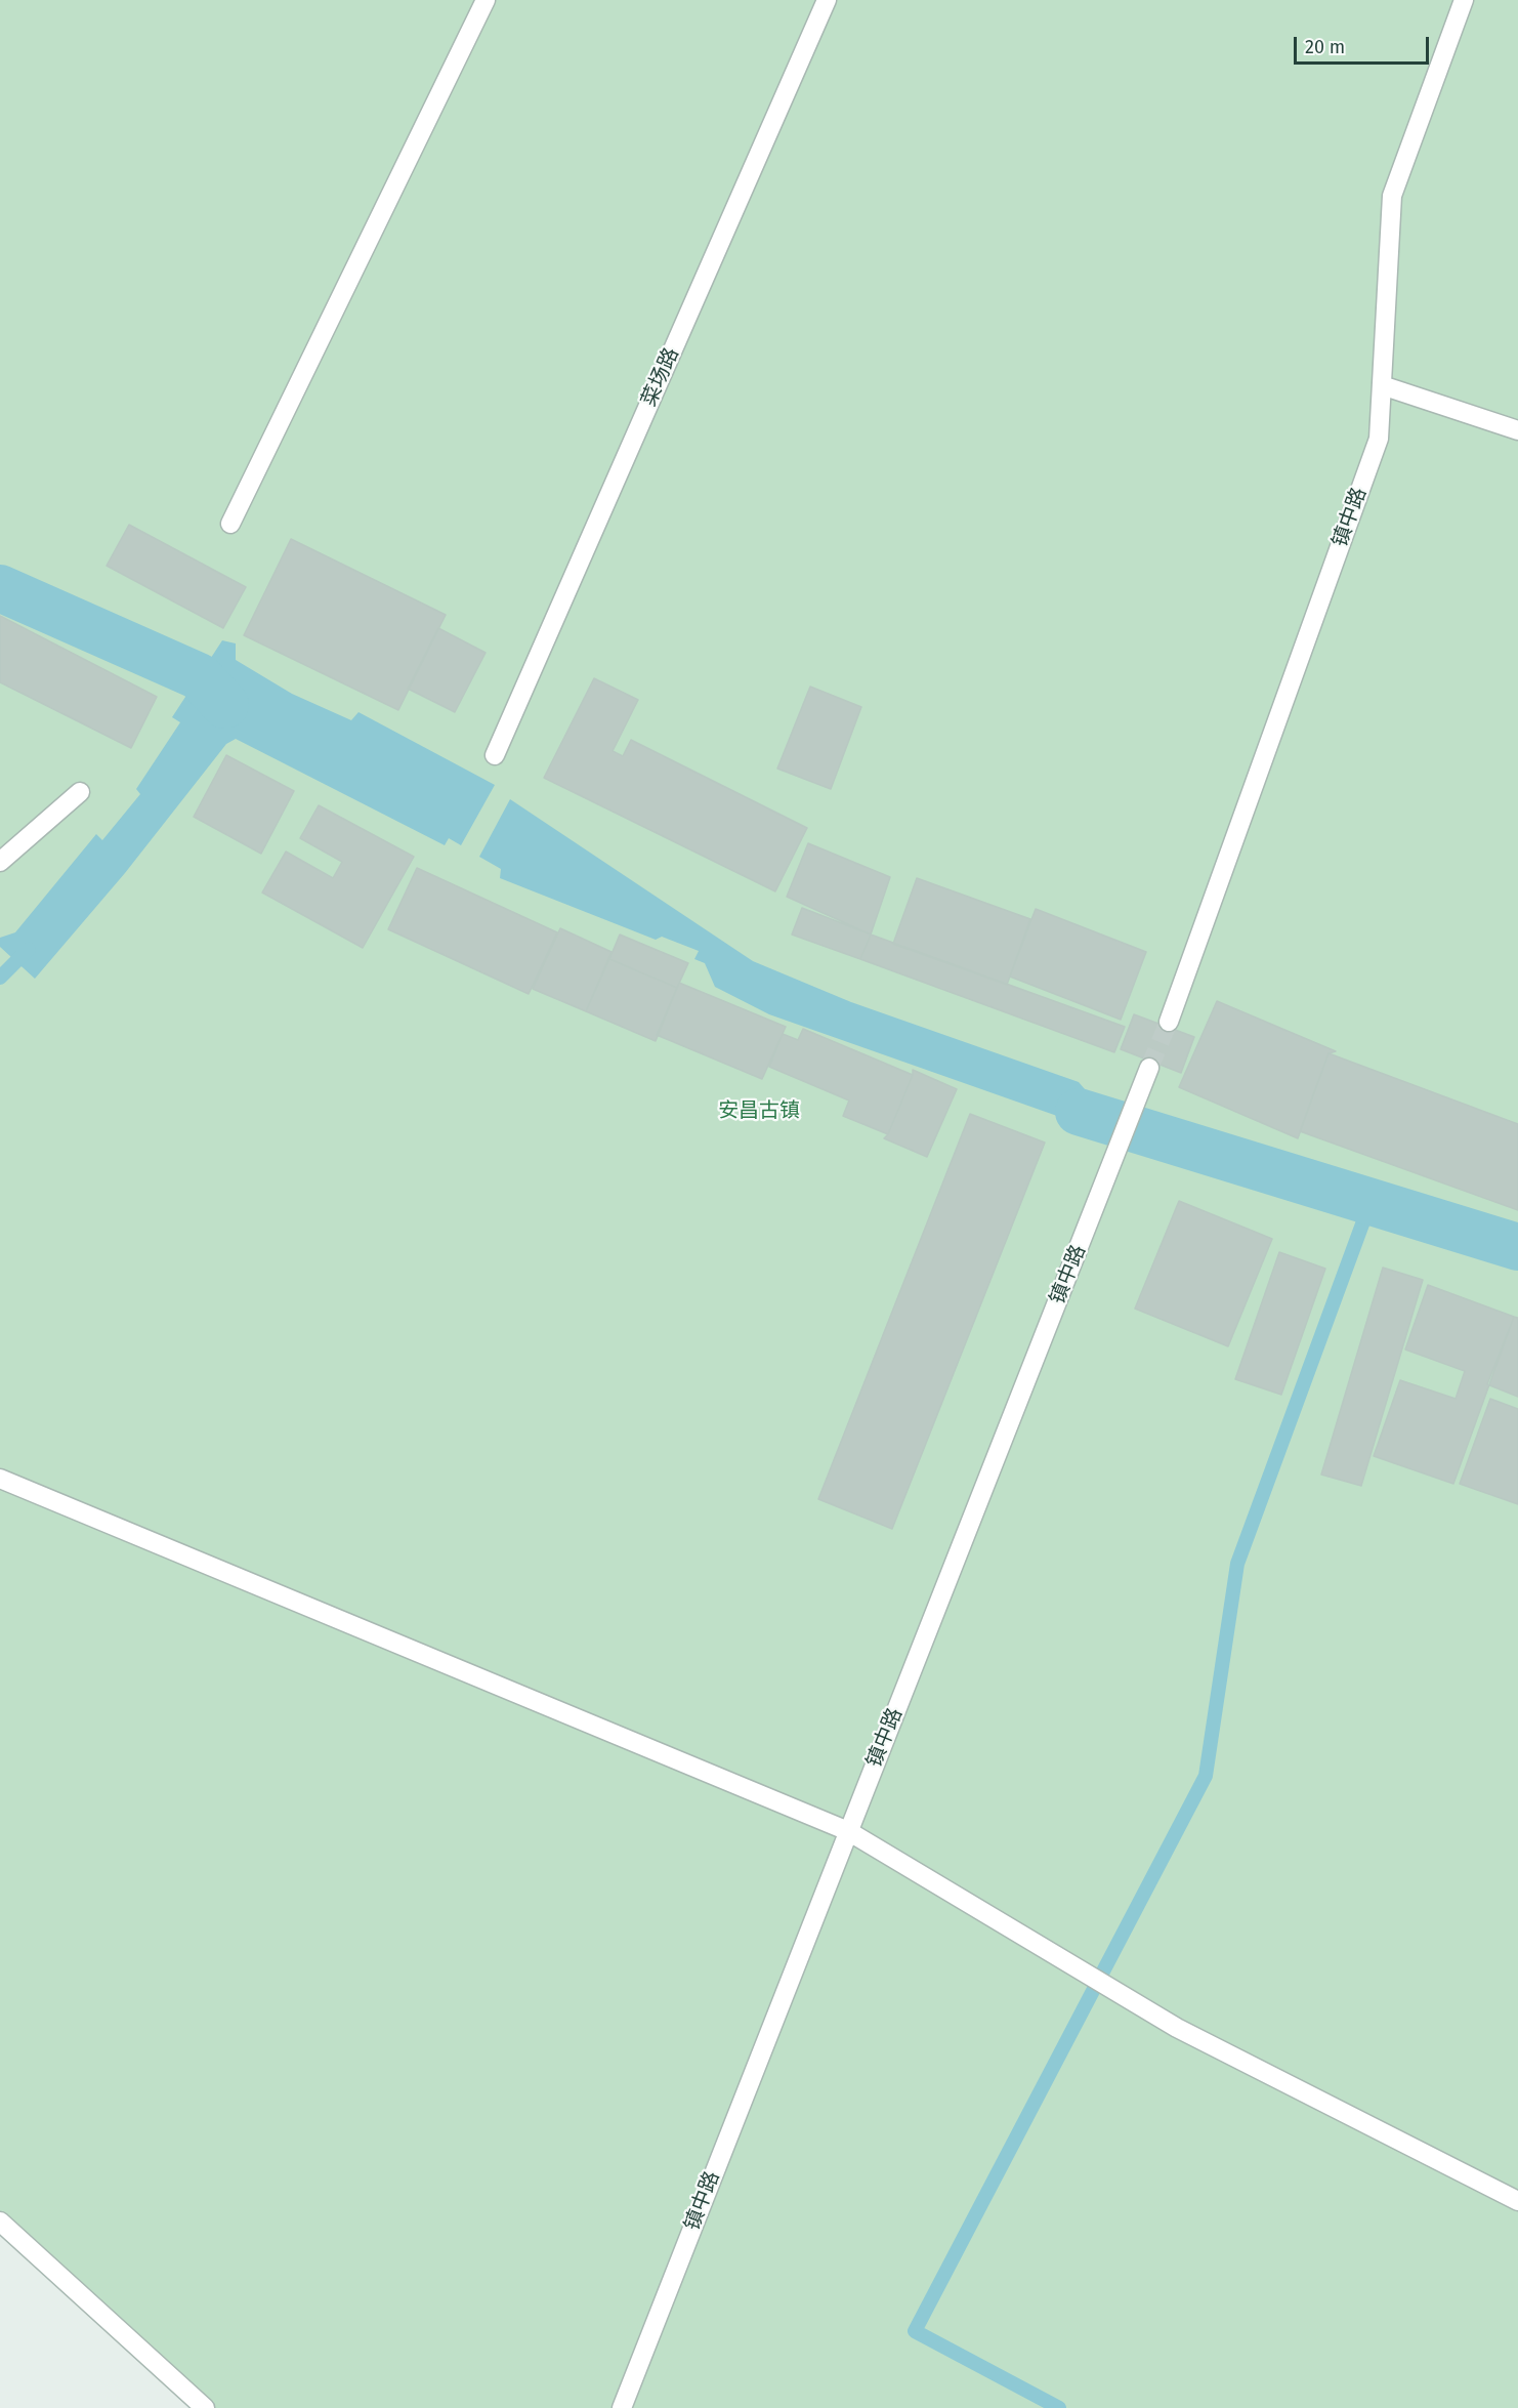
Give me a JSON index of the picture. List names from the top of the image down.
{
  "streets": {
    "street": ["菜场路", "镇中路"]
  },
  "parks": ["安昌古镇"],
  "scale_bar": "20 m"
}
